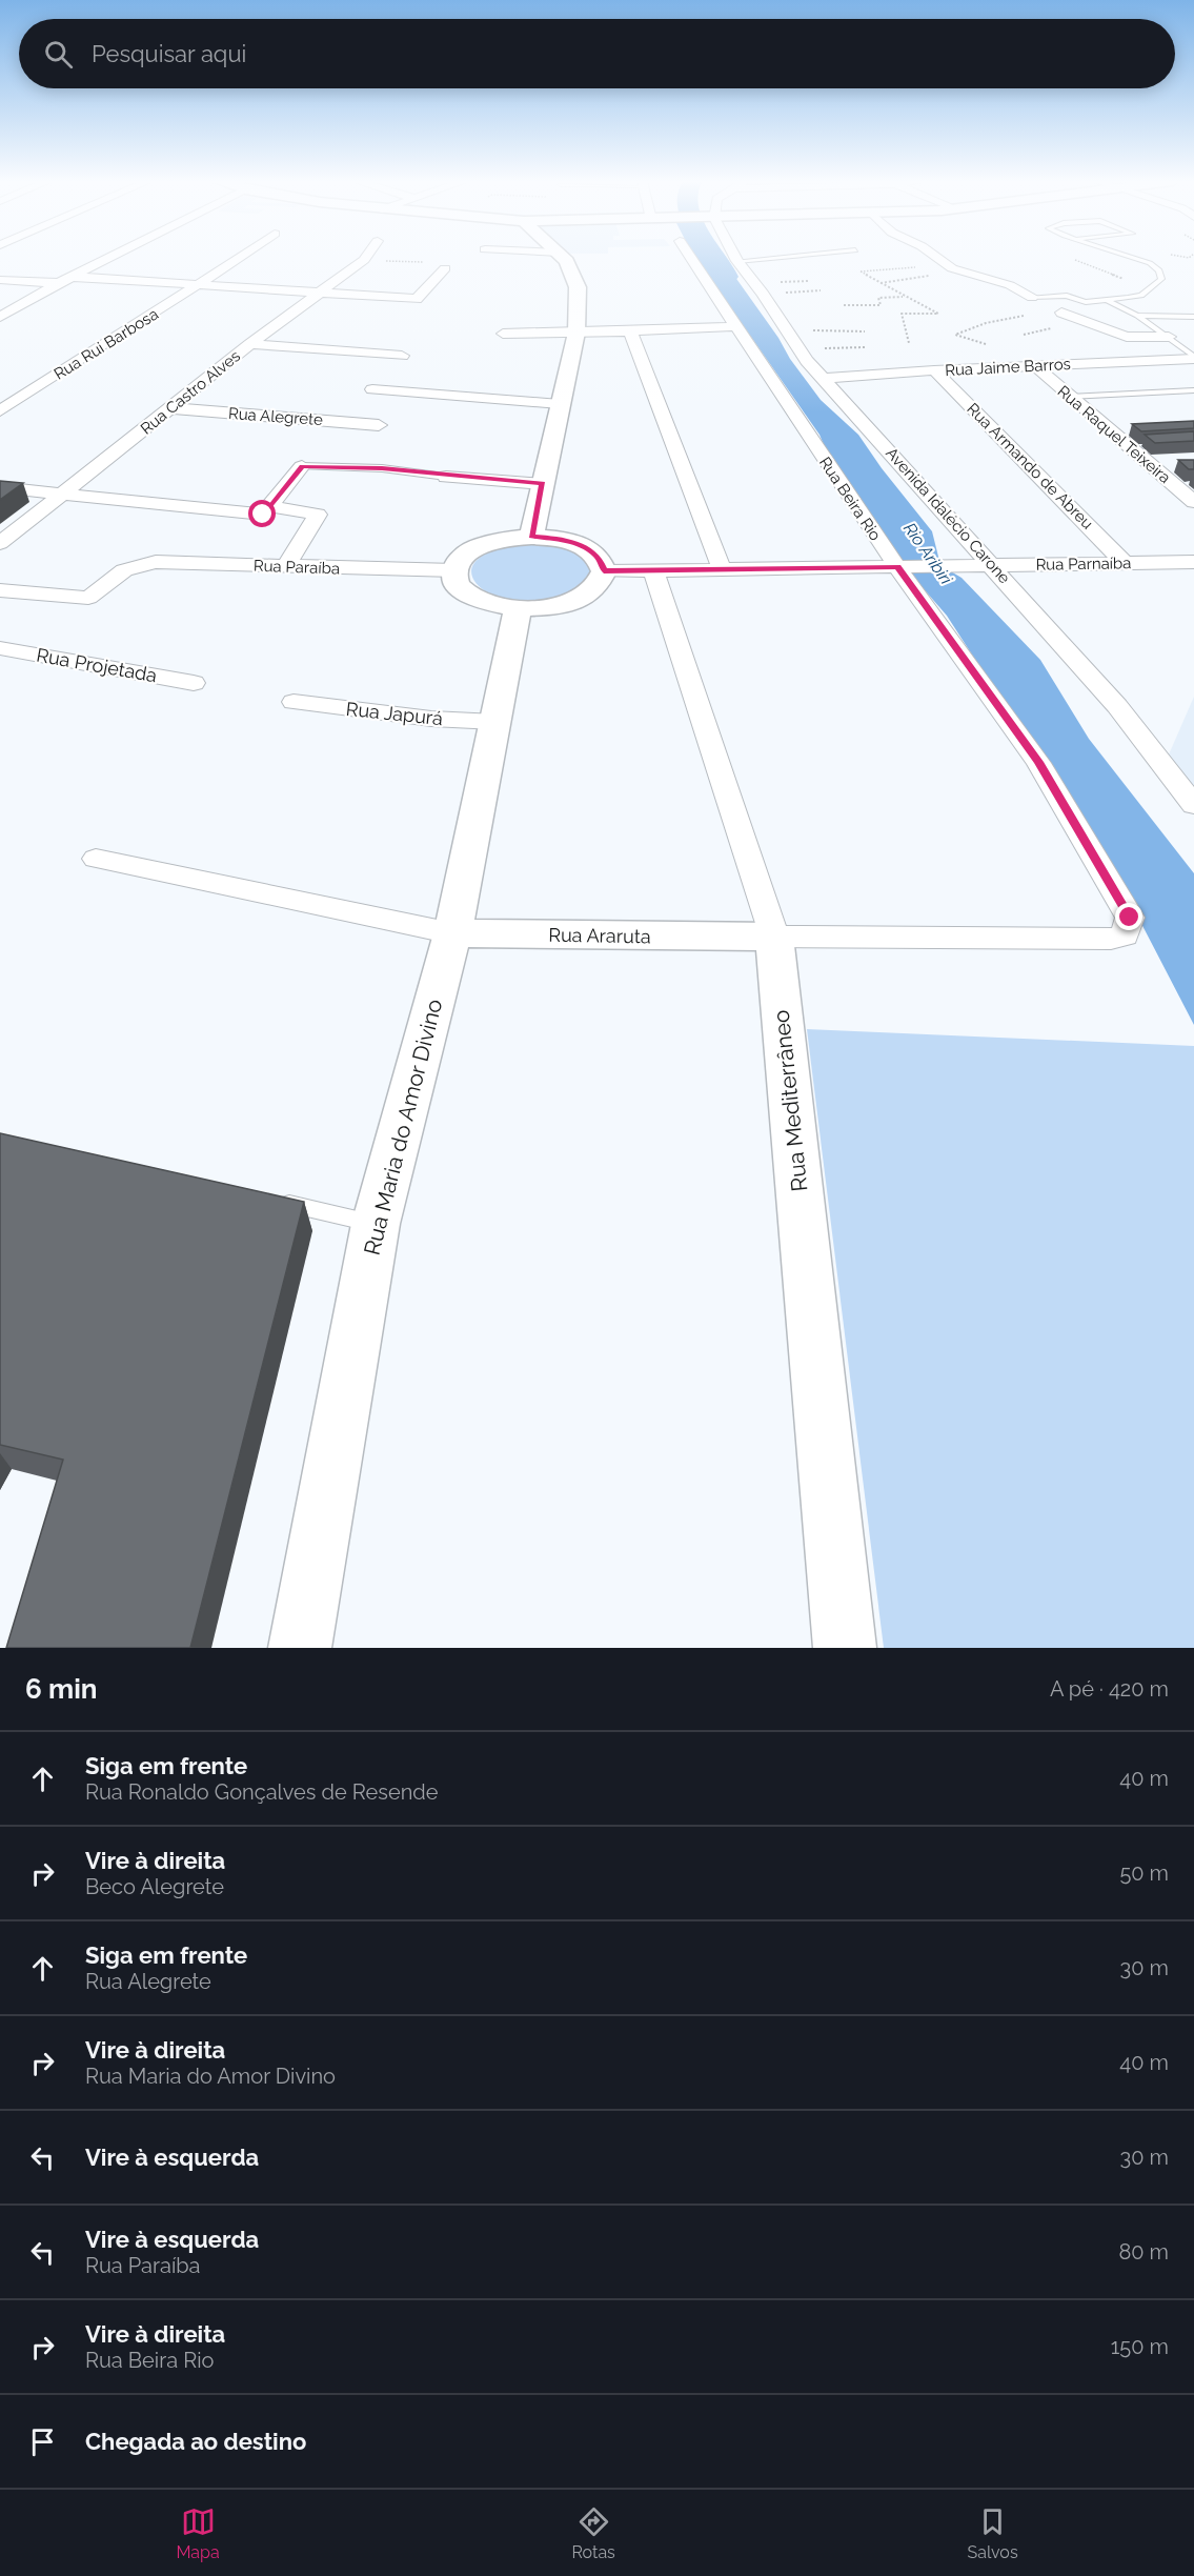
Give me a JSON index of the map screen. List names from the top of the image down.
{
  "streets": {
    "street": [
      "Rua Rui Barbosa",
      "Rua Jaime Barros",
      "Rua Castro Alves",
      "Rua Alegrete",
      "Rua Raquel Teixeira",
      "Rua Armando de Abreu",
      "Rua Beira Rio",
      "Avenida Idalécio Carone",
      "Rua Parnaíba",
      "Rua Paraíba",
      "Rua Projetada",
      "Rua Japurá",
      "Rua Araruta",
      "Rua Mediterrâneo",
      "Rua Maria do Amor Divino"
    ]
  },
  "crossings": [
    ["Rua Jaime Barros", "Rua Raquel Teixeira"],
    ["Rua Jaime Barros", "Rua Armando de Abreu"],
    ["Rua Jaime Barros", "Avenida Idalécio Carone"],
    ["Rua Castro Alves", "Rua Alegrete"],
    ["Rua Armando de Abreu", "Rua Parnaíba"],
    ["Rua Beira Rio", "Rua Parnaíba"],
    ["Rua Beira Rio", "Rua Araruta"],
    ["Avenida Idalécio Carone", "Rua Parnaíba"],
    ["Rua Japurá", "Rua Maria do Amor Divino"],
    ["Rua Araruta", "Rua Mediterrâneo"],
    ["Rua Araruta", "Rua Maria do Amor Divino"]
  ],
  "water": ["Rio Aribiri"],
  "page": {
    "search": "Pesquisar aqui",
    "heading": ["6 min", "A pé · 420 m"],
    "list": [
      ["Siga em frente", "Rua Ronaldo Gonçalves de Resende", "40 m"],
      ["Vire à direita", "Beco Alegrete", "50 m"],
      ["Siga em frente", "Rua Alegrete", "30 m"],
      ["Vire à direita", "Rua Maria do Amor Divino", "40 m"],
      ["Vire à esquerda", "30 m"],
      ["Vire à esquerda", "Rua Paraíba", "80 m"],
      ["Vire à direita", "Rua Beira Rio", "150 m"],
      "Chegada ao destino"
    ],
    "nav": ["Mapa", "Rotas", "Salvos"]
  }
}
